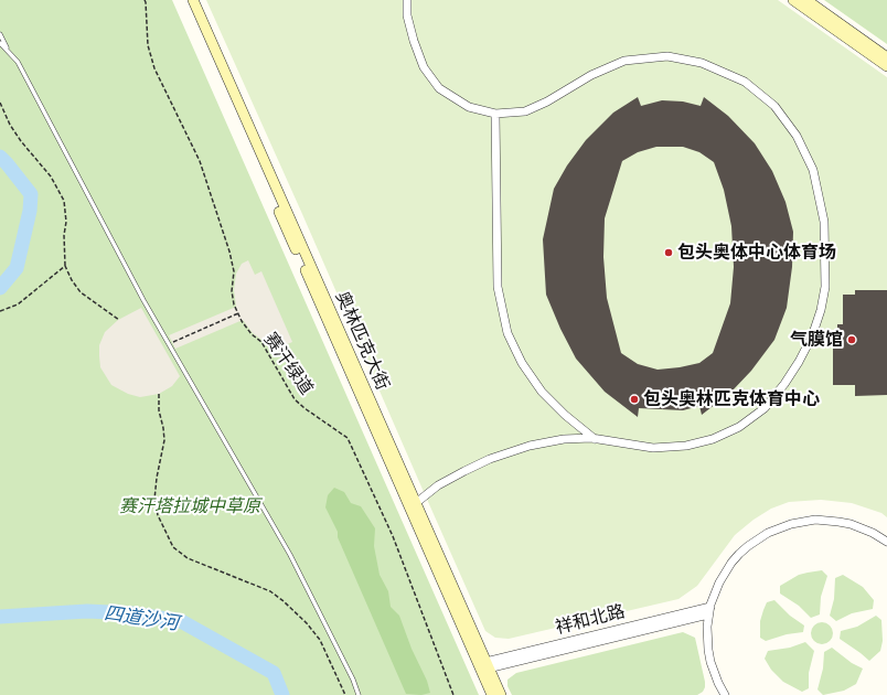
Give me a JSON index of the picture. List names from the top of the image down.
{
  "streets": {
    "main road": ["奥林匹克大街"],
    "street": ["祥和北路"],
    "path": ["赛汗绿道"]
  },
  "crossings": [
    ["奥林匹克大街", "祥和北路"]
  ],
  "water": ["四道沙河"],
  "parks": ["赛汗塔拉城中草原"],
  "places": ["包头奥体中心体育场", "气膜馆", "包头奥林匹克体育中心"]
}
